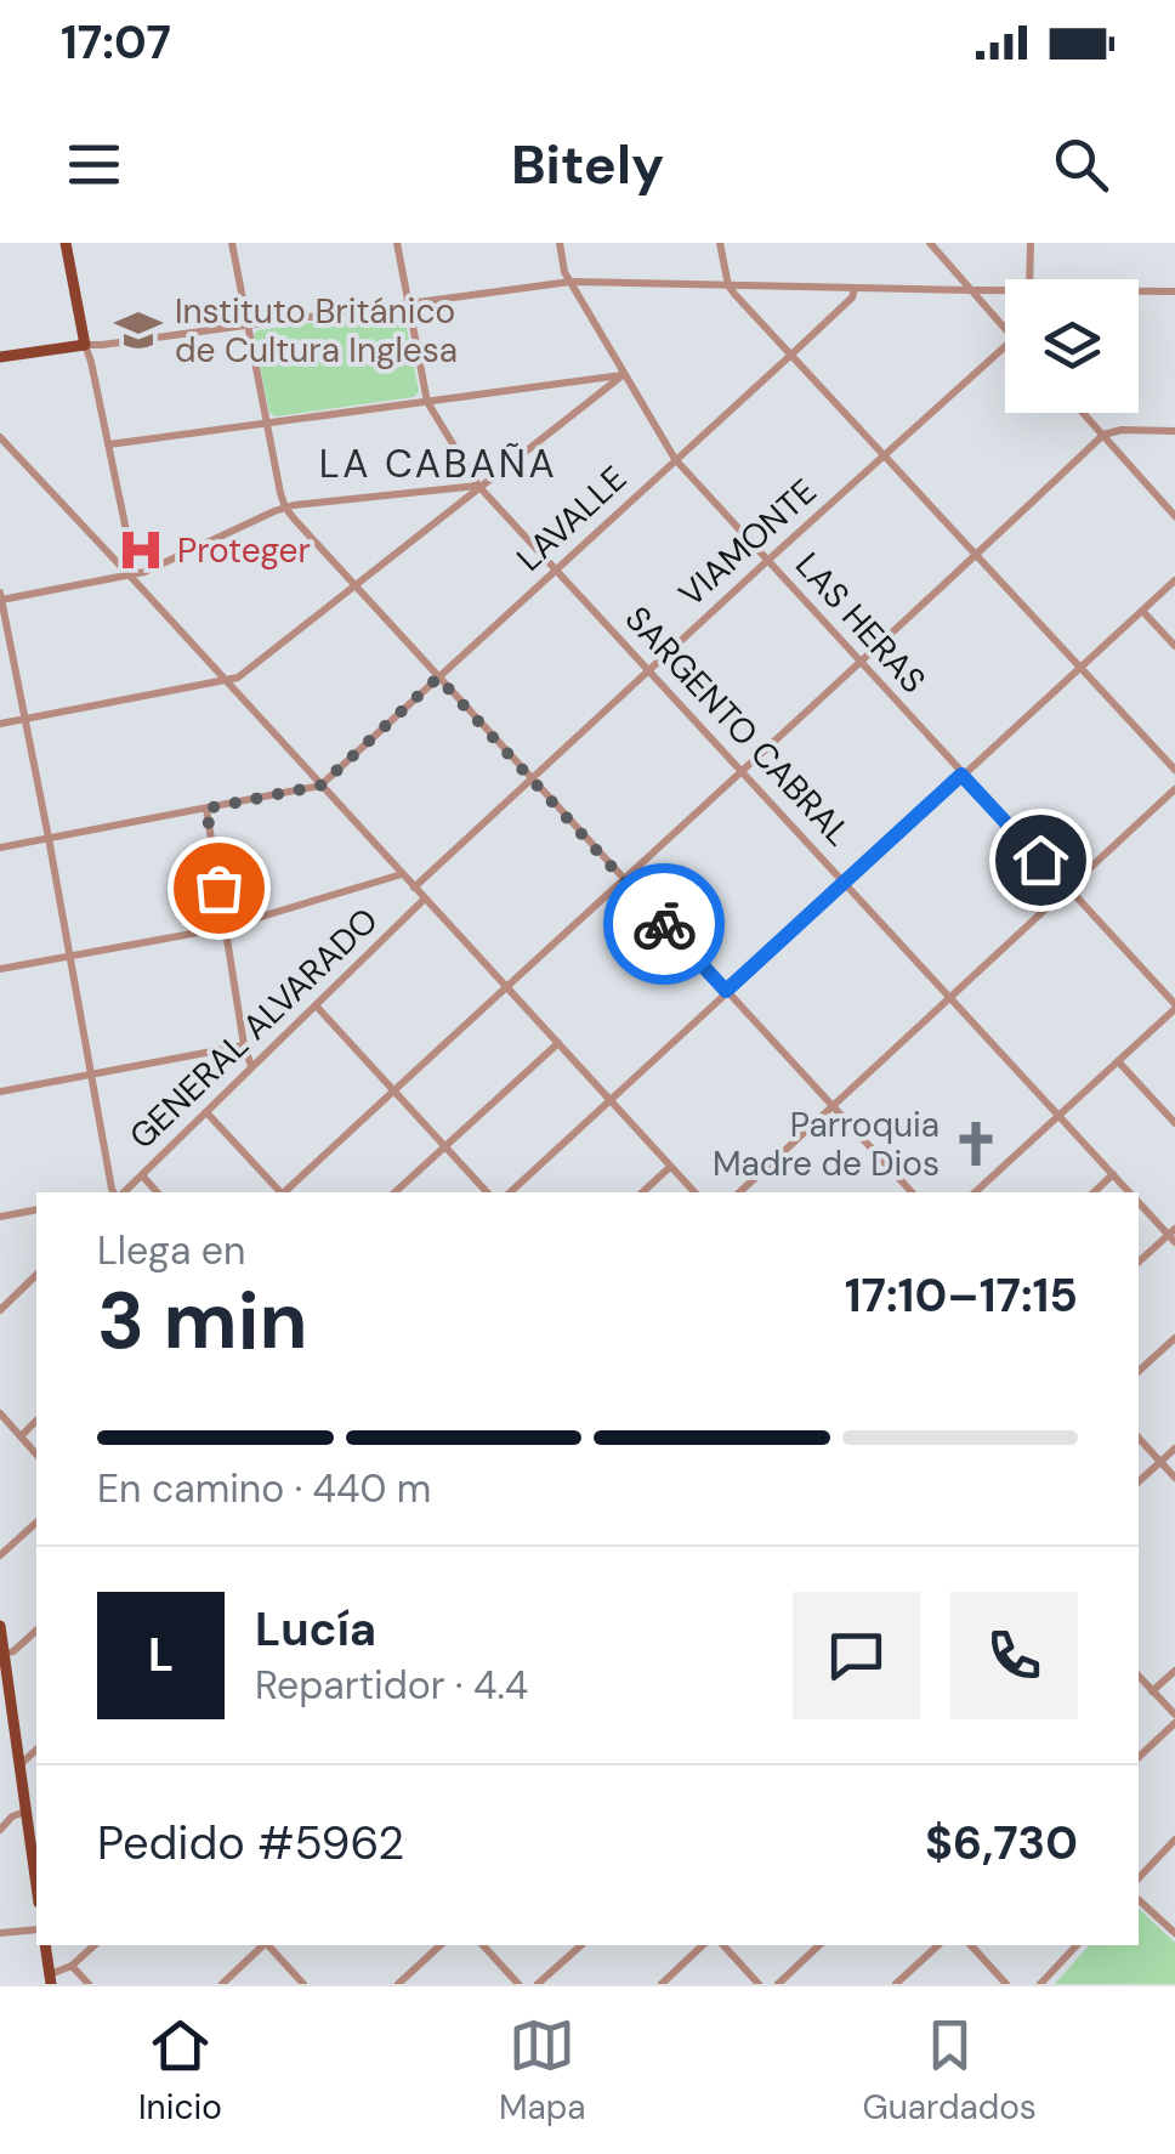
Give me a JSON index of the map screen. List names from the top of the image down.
{
  "streets": {
    "street": [
      "LAVALLE",
      "VIAMONTE",
      "LAS HERAS",
      "SARGENTO CABRAL",
      "GENERAL ALVARADO"
    ]
  },
  "crossings": [
    ["LAVALLE", "LAS HERAS"],
    ["LAVALLE", "SARGENTO CABRAL"],
    ["VIAMONTE", "LAS HERAS"],
    ["VIAMONTE", "SARGENTO CABRAL"]
  ],
  "districts": ["LA CABAÑA"],
  "places": {
    "school or university": ["Instituto Británico de Cultura Inglesa"],
    "hospital": ["Proteger"],
    "church": ["Parroquia Madre de Dios"]
  },
  "page": {
    "status": "17:07",
    "header": "Bitely",
    "heading": ["3 min", "Llega en", "17:10–17:15"],
    "panel": [
      "Lucía",
      "Repartidor · 4.4",
      "Pedido #5962",
      "$6,730"
    ],
    "bar": "En camino · 440 m",
    "round": "L",
    "tabs": ["Inicio", "Mapa", "Guardados"]
  }
}
